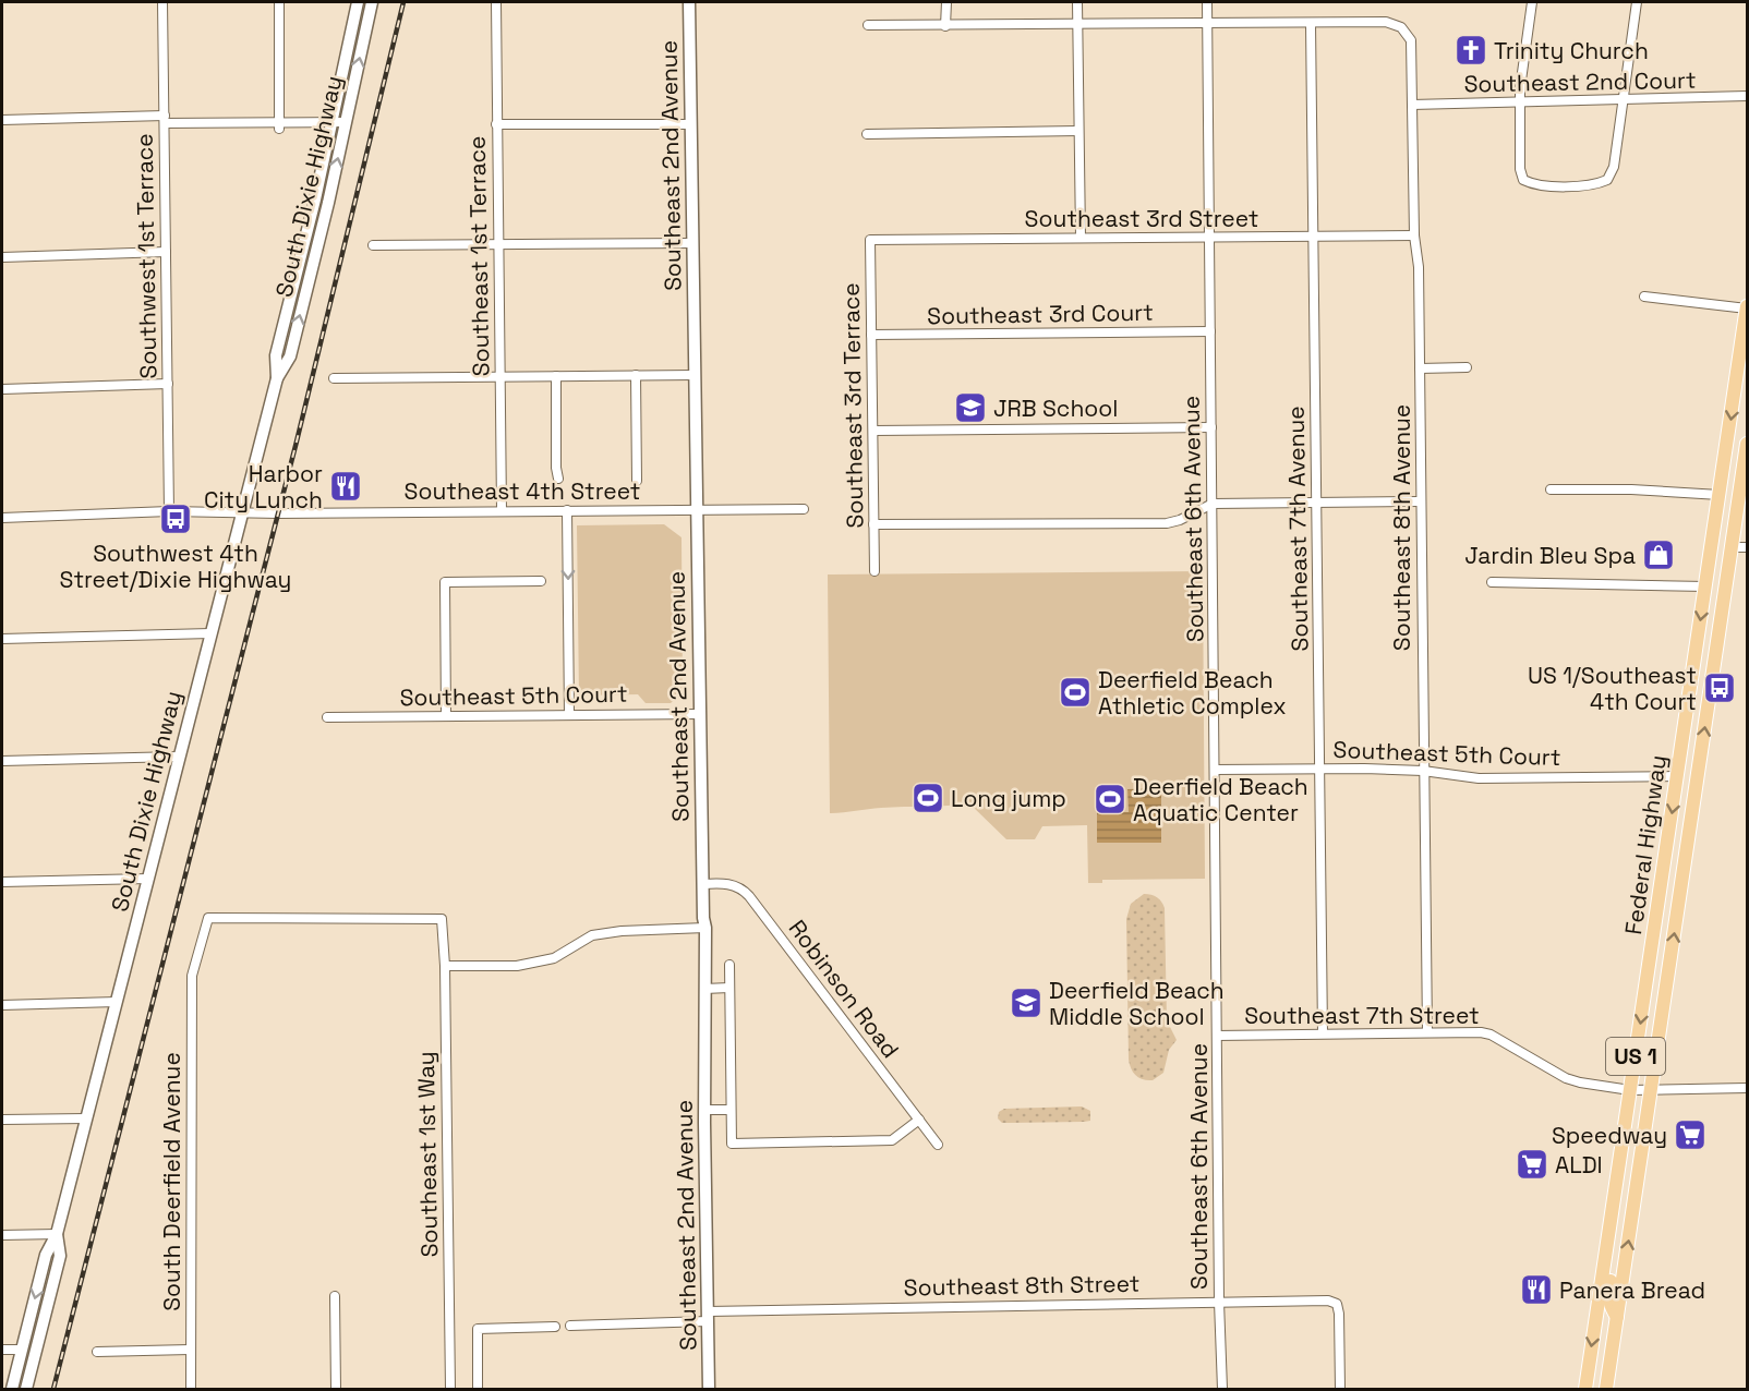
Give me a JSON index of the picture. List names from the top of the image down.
{
  "streets": {
    "main road": [
      "Southeast 2nd Avenue",
      "South Dixie Highway",
      "Federal Highway",
      "US 1"
    ],
    "street": [
      "Southeast 2nd Court",
      "Southeast 3rd Street",
      "Southwest 1st Terrace",
      "Southeast 1st Terrace",
      "Southeast 3rd Court",
      "Southeast 3rd Terrace",
      "Southeast 4th Street",
      "Southeast 6th Avenue",
      "Southeast 8th Avenue",
      "Southeast 7th Avenue",
      "Southeast 5th Court",
      "Robinson Road",
      "Southeast 7th Street",
      "Southeast 1st Way",
      "South Deerfield Avenue",
      "Southeast 8th Street"
    ]
  },
  "crossings": [
    ["Southeast 2nd Court", "Southeast 8th Avenue"],
    ["Southeast 2nd Avenue", "Southeast 4th Street"],
    ["Southeast 2nd Avenue", "Southeast 5th Court"],
    ["Southeast 2nd Avenue", "Robinson Road"],
    ["Southeast 2nd Avenue", "Southeast 8th Street"],
    ["South Dixie Highway", "Southeast 4th Street"],
    ["Southeast 3rd Street", "Southeast 3rd Terrace"],
    ["Southeast 3rd Street", "Southeast 6th Avenue"],
    ["Southeast 3rd Street", "Southeast 8th Avenue"],
    ["Southeast 3rd Street", "Southeast 7th Avenue"],
    ["Southwest 1st Terrace", "Southeast 4th Street"],
    ["Southeast 1st Terrace", "Southeast 4th Street"],
    ["Southeast 3rd Court", "Southeast 3rd Terrace"],
    ["Southeast 3rd Court", "Southeast 6th Avenue"],
    ["Southeast 6th Avenue", "Southeast 5th Court"],
    ["Southeast 6th Avenue", "Southeast 7th Street"],
    ["Southeast 6th Avenue", "Southeast 8th Street"],
    ["Southeast 8th Avenue", "Southeast 7th Avenue"],
    ["Southeast 8th Avenue", "Southeast 5th Court"],
    ["Southeast 8th Avenue", "Southeast 7th Street"],
    ["Southeast 7th Avenue", "Southeast 5th Court"],
    ["Southeast 7th Avenue", "Southeast 7th Street"],
    ["Southeast 5th Court", "Federal Highway"],
    ["Federal Highway", "Southeast 7th Street"],
    ["Southeast 1st Way", "South Deerfield Avenue"]
  ],
  "places": {
    "church": ["Trinity Church"],
    "school or university": ["JRB School", "Deerfield Beach Middle School"],
    "restaurant": ["Harbor City Lunch", "Panera Bread"],
    "bus stop": ["Southwest 4th Street/Dixie Highway", "US 1/Southeast 4th Court"],
    "shop": ["Jardin Bleu Spa"],
    "sports": ["Deerfield Beach Athletic Complex", "Long jump", "Deerfield Beach Aquatic Center"],
    "supermarket": ["Speedway", "ALDI"]
  }
}
